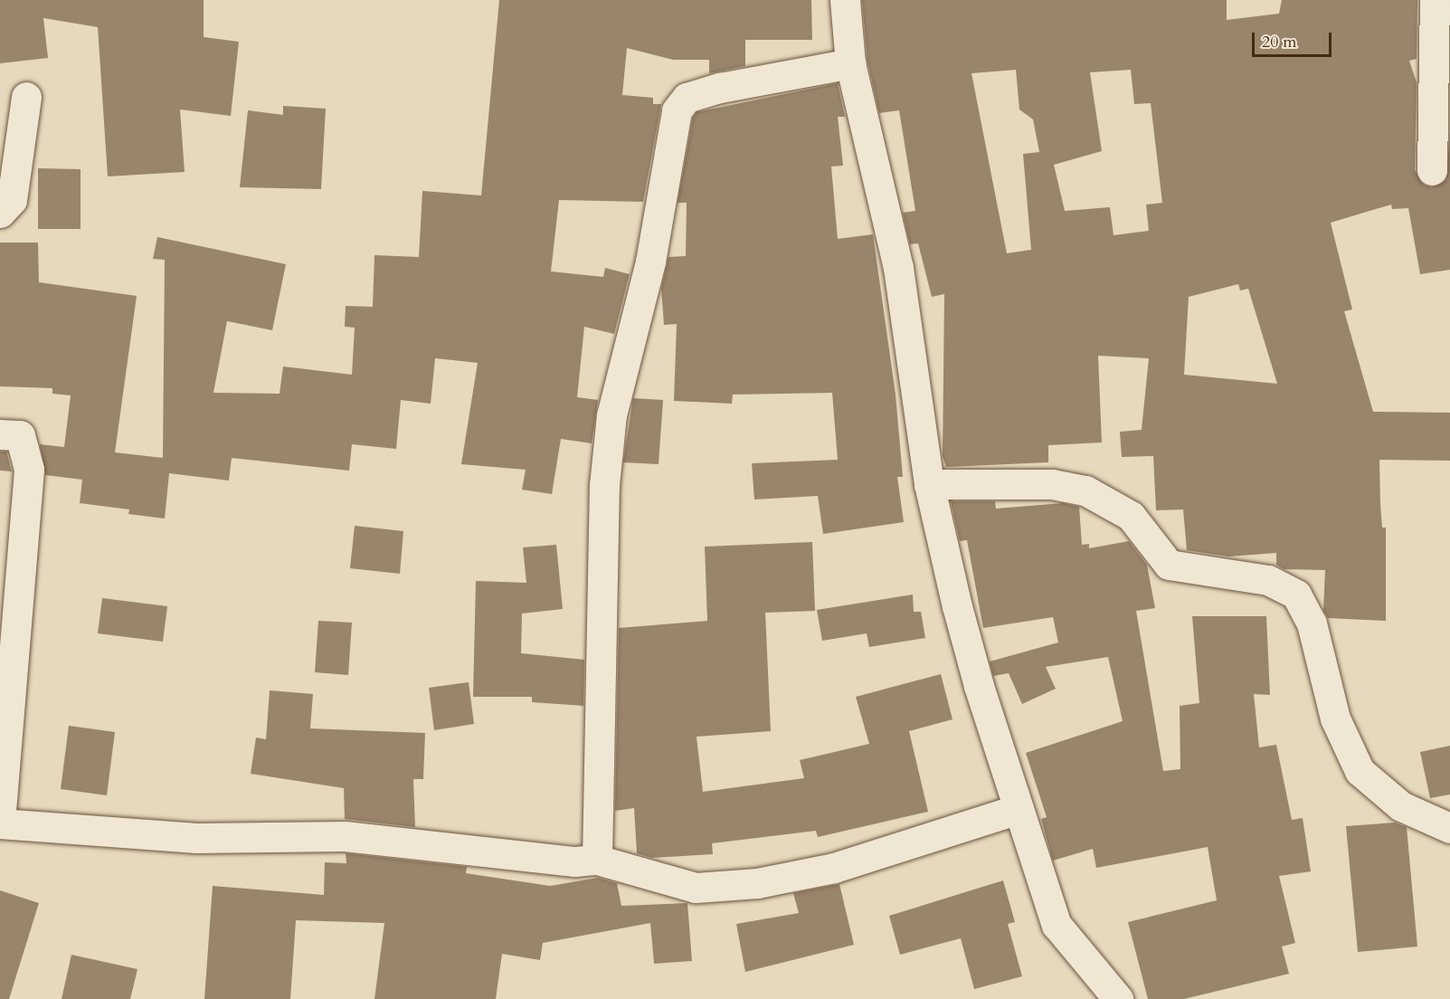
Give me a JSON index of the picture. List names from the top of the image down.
{
  "scale_bar": "20 m"
}
